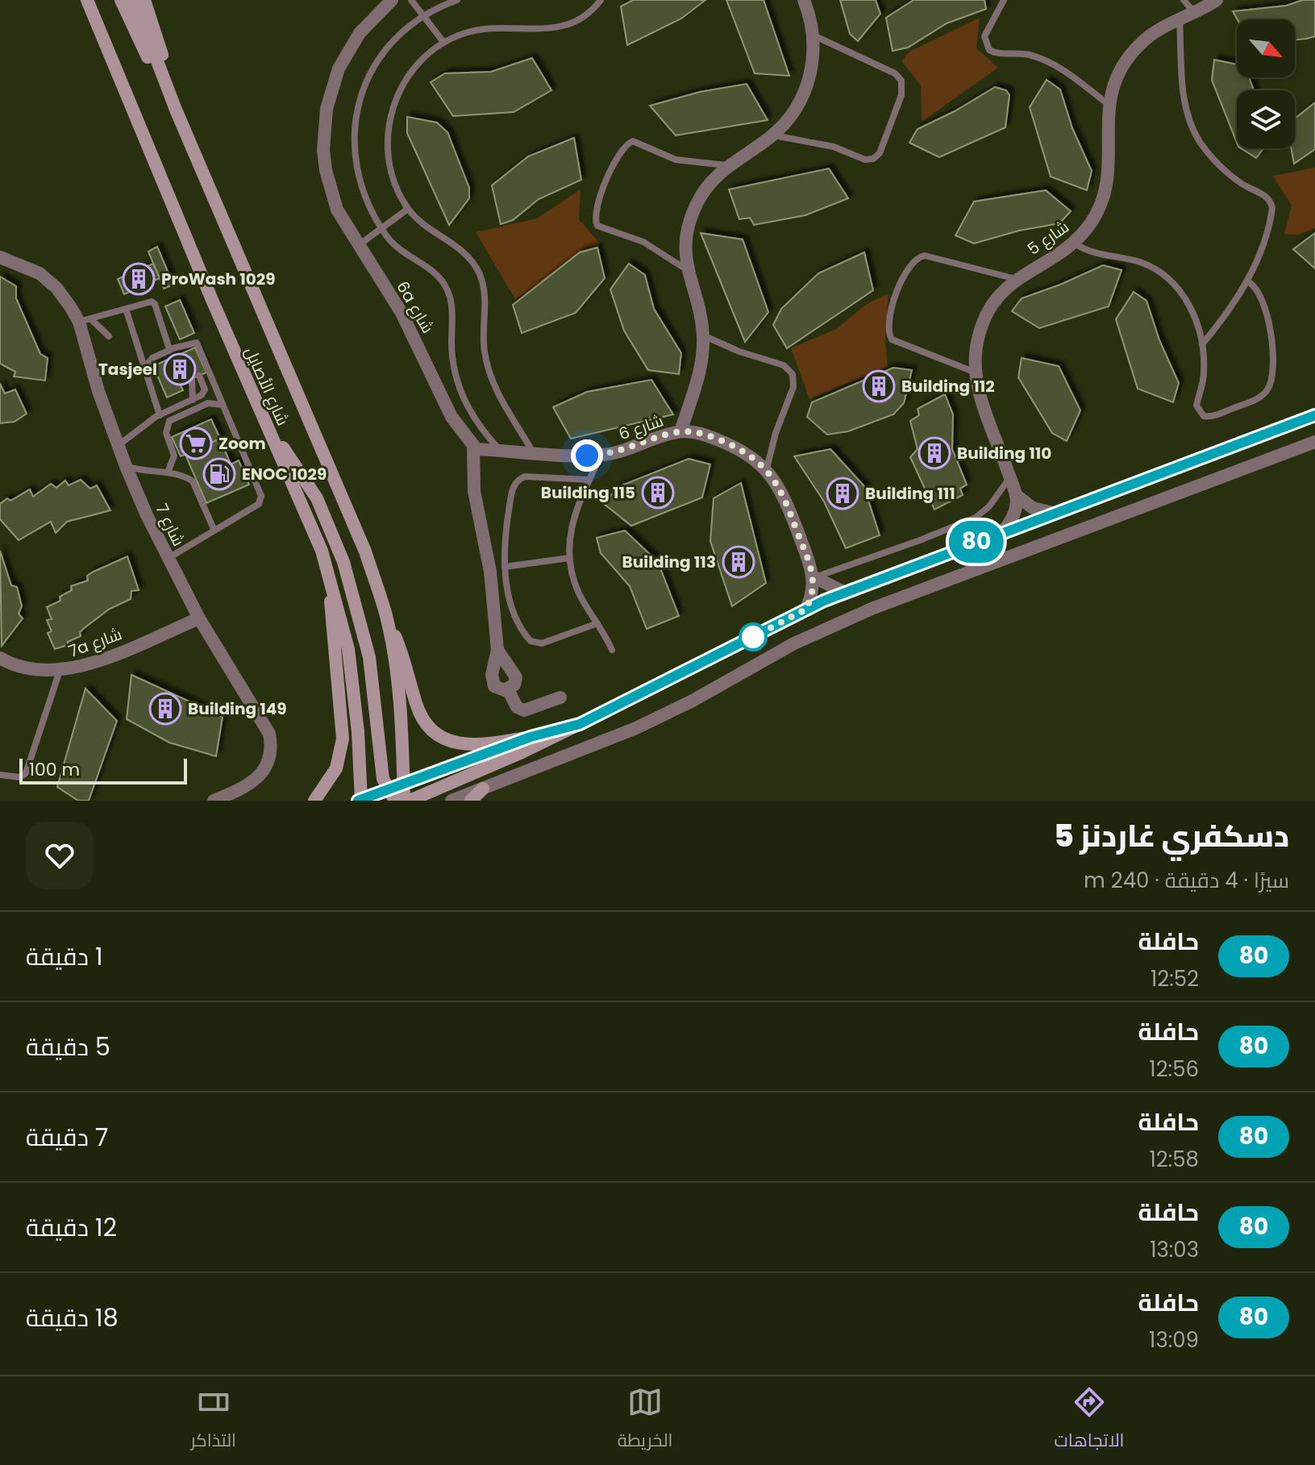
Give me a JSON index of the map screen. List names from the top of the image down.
{
  "streets": {
    "main road": ["شارع الأصايل"],
    "street": [
      "شارع 5",
      "6a شارع",
      "شارع 6",
      "شارع 7",
      "7a شارع"
    ]
  },
  "crossings": [
    ["6a شارع", "شارع 6"],
    ["شارع 7", "7a شارع"]
  ],
  "places": {
    "building": [
      "ProWash 1029",
      "Tasjeel",
      "Building 112",
      "Building 110",
      "Building 115",
      "Building 111",
      "Building 113",
      "Building 149"
    ],
    "supermarket": ["Zoom"],
    "fuel station": ["ENOC 1029"]
  },
  "lines": ["bus line 80"],
  "scale_bar": "100 m",
  "north": "bottom right",
  "page": {
    "on_map": "80",
    "scale": "100 m",
    "heading": ["دسكفري غاردنز 5", "سيرًا · 4 دقيقة · 240 m"],
    "list": [
      {
        "mark": "80",
        "name": "حافلة",
        "note": "12:52",
        "value": "1 دقيقة"
      },
      {
        "mark": "80",
        "name": "حافلة",
        "note": "12:56",
        "value": "5 دقيقة"
      },
      {
        "mark": "80",
        "name": "حافلة",
        "note": "12:58",
        "value": "7 دقيقة"
      },
      {
        "mark": "80",
        "name": "حافلة",
        "note": "13:03",
        "value": "12 دقيقة"
      },
      {
        "mark": "80",
        "name": "حافلة",
        "note": "13:09",
        "value": "18 دقيقة"
      }
    ],
    "tabs": ["الاتجاهات", "الخريطة", "التذاكر"]
  }
}
